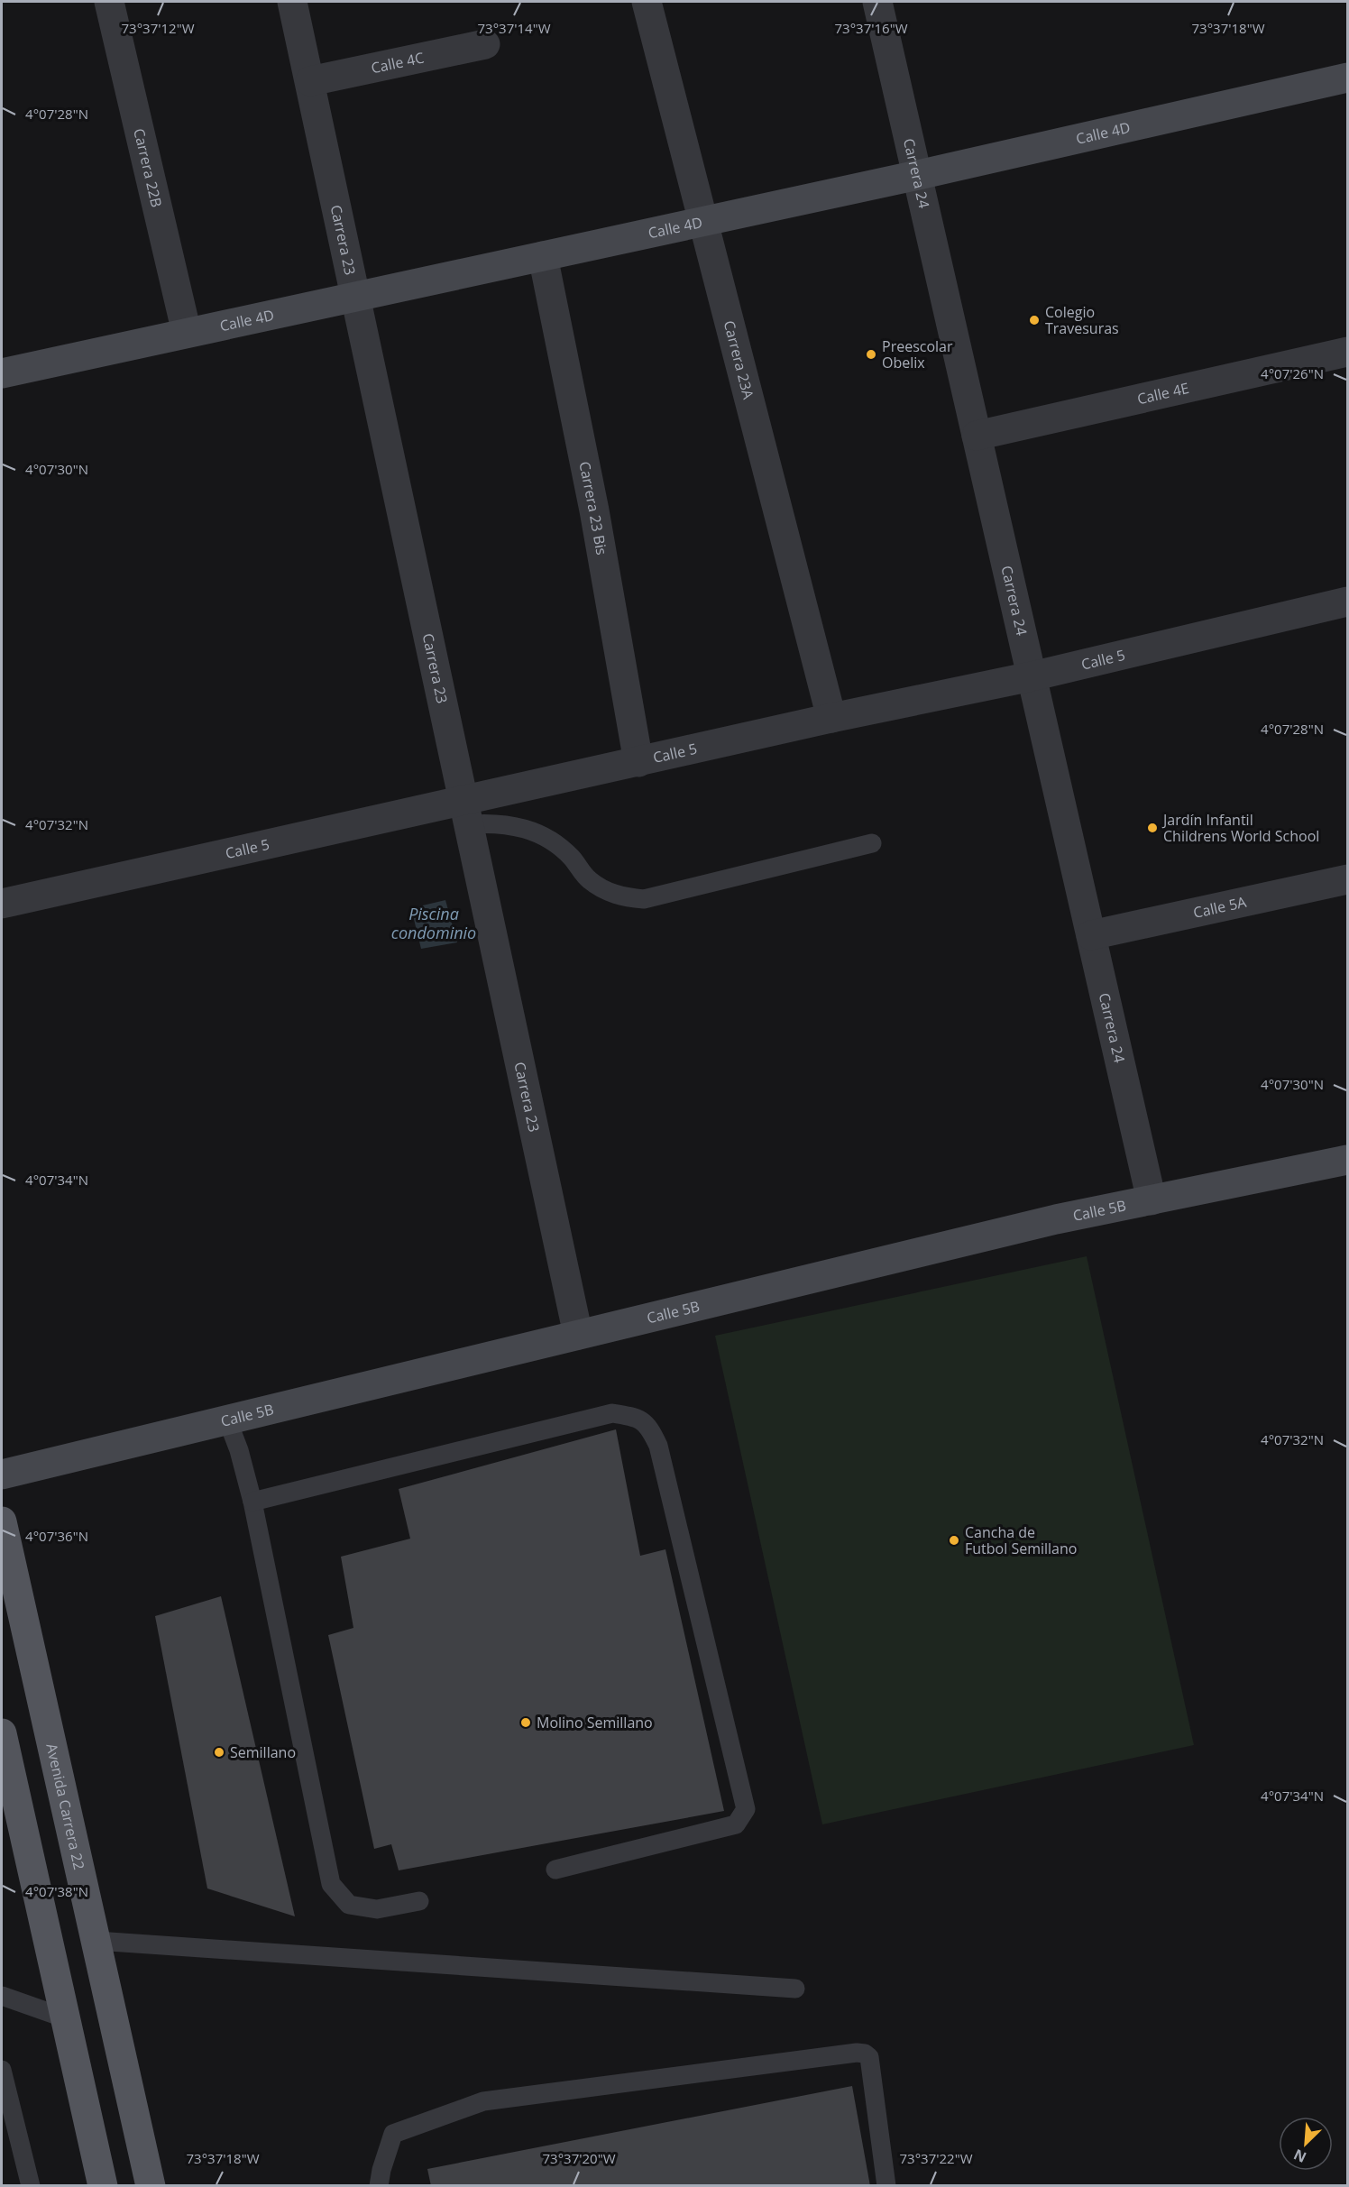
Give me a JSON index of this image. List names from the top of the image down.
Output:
{
  "streets": {
    "main road": ["Avenida Carrera 22"],
    "street": [
      "Calle 4C",
      "Calle 4D",
      "Carrera 22B",
      "Carrera 24",
      "Carrera 23",
      "Carrera 23A",
      "Calle 4E",
      "Carrera 23 Bis",
      "Calle 5",
      "Calle 5A",
      "Calle 5B"
    ]
  },
  "crossings": [
    ["Calle 4C", "Carrera 23"],
    ["Calle 4D", "Carrera 22B"],
    ["Calle 4D", "Carrera 24"],
    ["Calle 4D", "Carrera 23"],
    ["Calle 4D", "Carrera 23A"],
    ["Calle 4D", "Carrera 23 Bis"],
    ["Carrera 24", "Calle 4E"],
    ["Carrera 24", "Calle 5"],
    ["Carrera 24", "Calle 5A"],
    ["Carrera 24", "Calle 5B"],
    ["Carrera 23", "Calle 5"],
    ["Carrera 23", "Calle 5B"],
    ["Carrera 23A", "Calle 5"],
    ["Carrera 23 Bis", "Calle 5"]
  ],
  "water": ["Piscina condominio"],
  "places": [
    "Colegio Travesuras",
    "Preescolar Obelix",
    "Jardín Infantil Childrens World School",
    "Cancha de Futbol Semillano",
    "Molino Semillano",
    "Semillano"
  ],
  "north": "bottom left",
  "coordinates": [
    "73°37'12\"W",
    "73°37'14\"W",
    "73°37'16\"W",
    "73°37'18\"W",
    "4°07'28\"N",
    "4°07'26\"N",
    "4°07'30\"N",
    "4°07'32\"N",
    "4°07'34\"N",
    "4°07'36\"N",
    "4°07'38\"N",
    "73°37'20\"W",
    "73°37'22\"W"
  ]
}
